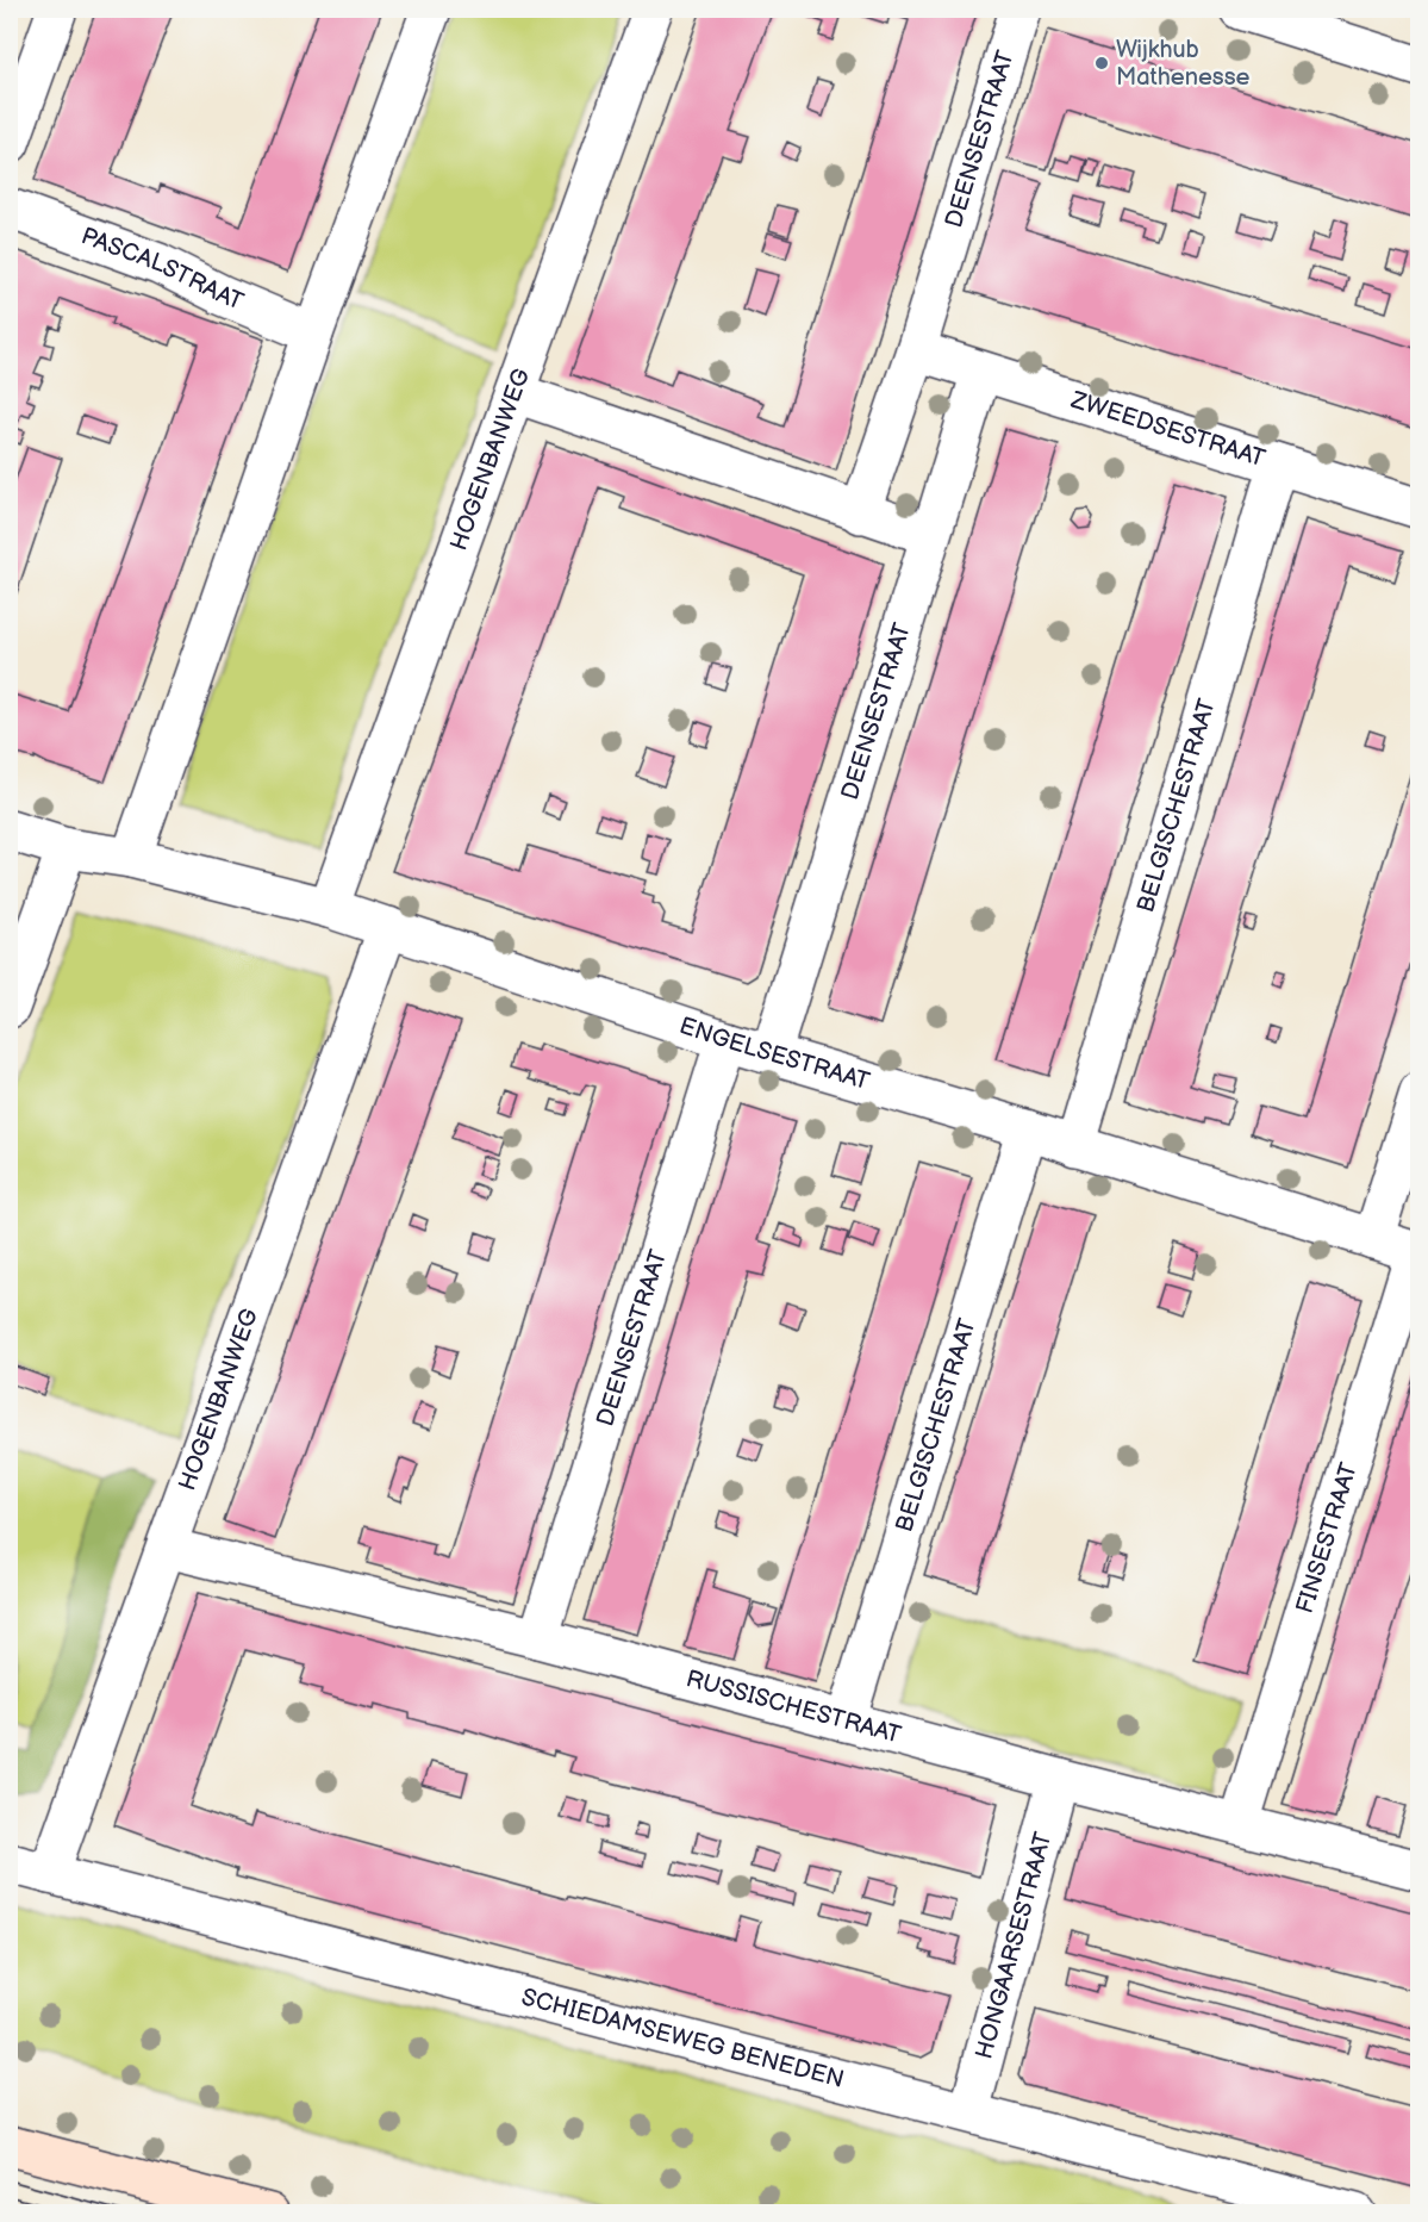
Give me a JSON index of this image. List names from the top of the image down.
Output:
{
  "streets": {
    "street": [
      "DEENSESTRAAT",
      "PASCALSTRAAT",
      "ZWEEDSESTRAAT",
      "HOGENBANWEG",
      "BELGISCHESTRAAT",
      "ENGELSESTRAAT",
      "FINSESTRAAT",
      "RUSSISCHESTRAAT",
      "HONGAARSESTRAAT",
      "SCHIEDAMSEWEG BENEDEN"
    ]
  },
  "crossings": [
    ["DEENSESTRAAT", "ZWEEDSESTRAAT"],
    ["DEENSESTRAAT", "ENGELSESTRAAT"],
    ["DEENSESTRAAT", "RUSSISCHESTRAAT"],
    ["ZWEEDSESTRAAT", "BELGISCHESTRAAT"],
    ["HOGENBANWEG", "ENGELSESTRAAT"],
    ["HOGENBANWEG", "RUSSISCHESTRAAT"],
    ["HOGENBANWEG", "SCHIEDAMSEWEG BENEDEN"],
    ["BELGISCHESTRAAT", "ENGELSESTRAAT"],
    ["BELGISCHESTRAAT", "RUSSISCHESTRAAT"],
    ["ENGELSESTRAAT", "FINSESTRAAT"],
    ["FINSESTRAAT", "RUSSISCHESTRAAT"],
    ["RUSSISCHESTRAAT", "HONGAARSESTRAAT"],
    ["HONGAARSESTRAAT", "SCHIEDAMSEWEG BENEDEN"]
  ],
  "places": ["Wijkhub Mathenesse"]
}
